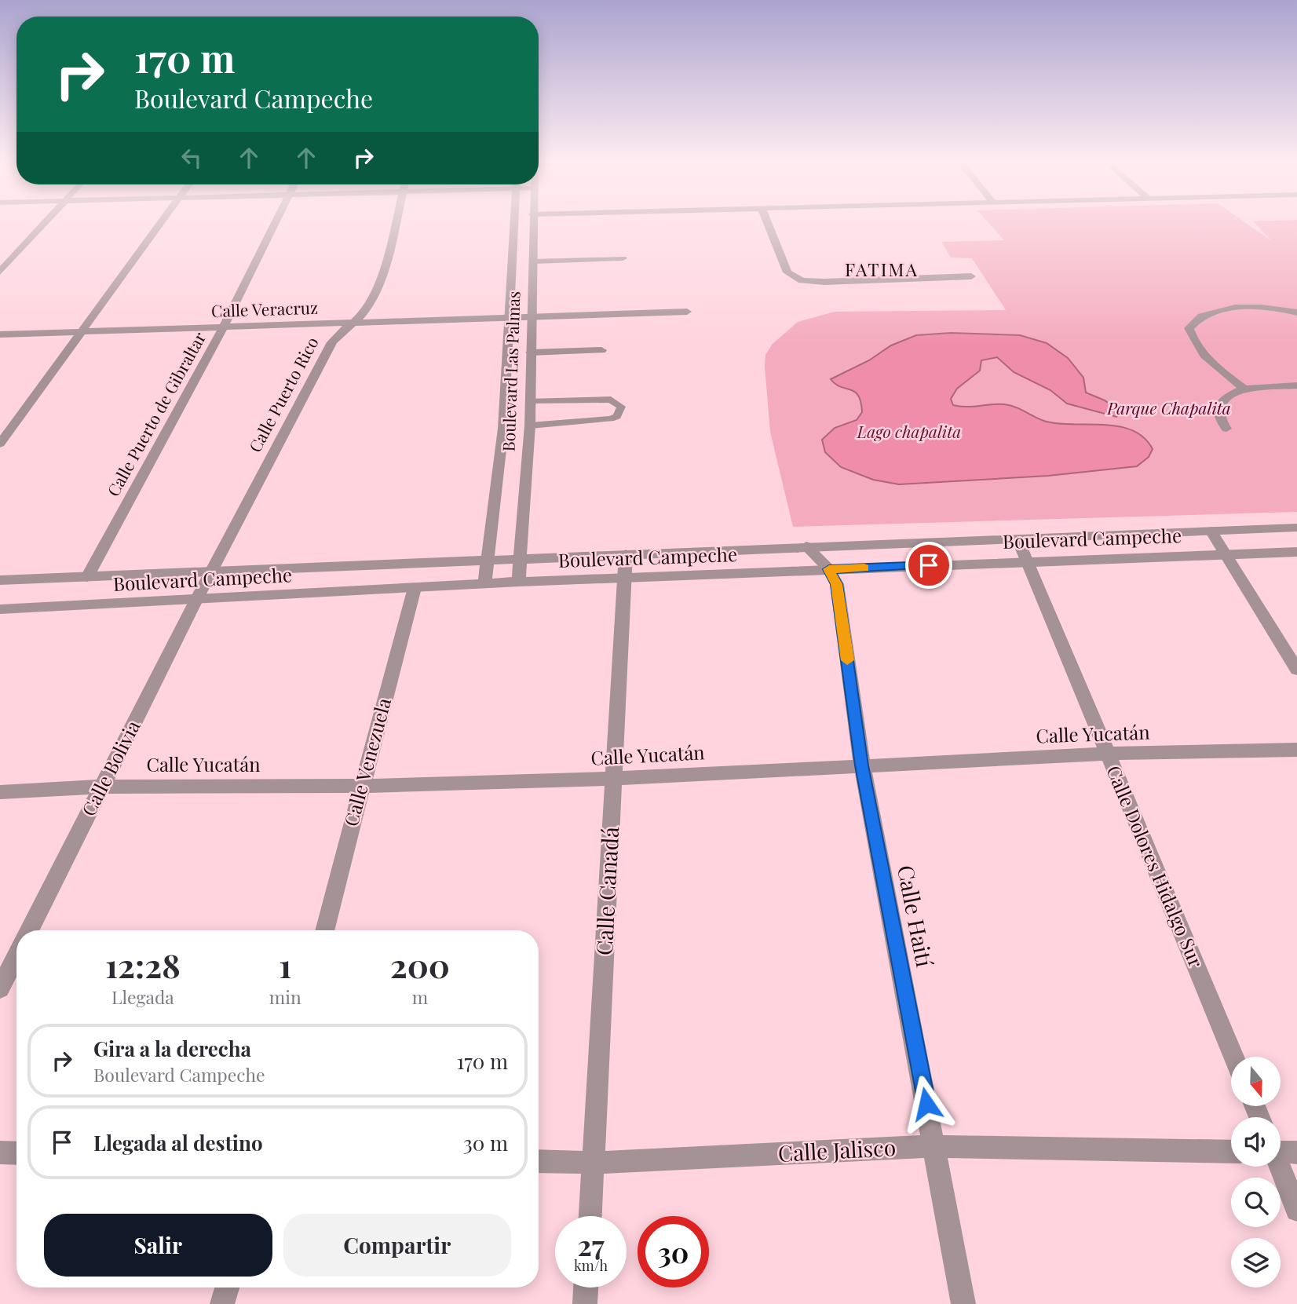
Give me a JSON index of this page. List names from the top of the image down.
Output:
{
  "streets": {
    "street": [
      "Calle Veracruz",
      "Boulevard Las Palmas",
      "Calle Puerto Rico",
      "Calle Puerto de Gibraltar",
      "Boulevard Campeche",
      "Calle Yucatán",
      "Calle Venezuela",
      "Calle Bolivia",
      "Calle Dolores Hidalgo Sur",
      "Calle Canadá",
      "Calle Haití",
      "Calle Jalisco"
    ]
  },
  "crossings": [
    ["Calle Veracruz", "Boulevard Las Palmas"],
    ["Calle Veracruz", "Calle Puerto Rico"],
    ["Calle Veracruz", "Calle Puerto de Gibraltar"],
    ["Boulevard Las Palmas", "Boulevard Campeche"],
    ["Calle Puerto Rico", "Boulevard Campeche"],
    ["Calle Puerto Rico", "Calle Bolivia"],
    ["Calle Puerto de Gibraltar", "Boulevard Campeche"],
    ["Boulevard Campeche", "Calle Venezuela"],
    ["Boulevard Campeche", "Calle Bolivia"],
    ["Boulevard Campeche", "Calle Dolores Hidalgo Sur"],
    ["Boulevard Campeche", "Calle Canadá"],
    ["Boulevard Campeche", "Calle Haití"],
    ["Calle Yucatán", "Calle Venezuela"],
    ["Calle Yucatán", "Calle Bolivia"],
    ["Calle Yucatán", "Calle Dolores Hidalgo Sur"],
    ["Calle Yucatán", "Calle Canadá"],
    ["Calle Yucatán", "Calle Haití"],
    ["Calle Canadá", "Calle Jalisco"],
    ["Calle Haití", "Calle Jalisco"]
  ],
  "districts": ["FATIMA"],
  "water": ["Lago chapalita"],
  "parks": ["Parque Chapalita"],
  "north": "bottom",
  "page": {
    "turn": ["170 m", "Boulevard Campeche"],
    "eta": [
      "12:28",
      "Llegada",
      "1",
      "min",
      "200",
      "m"
    ],
    "list": [
      {
        "name": "Gira a la derecha",
        "note": "Boulevard Campeche",
        "value": "170 m"
      },
      {
        "name": "Llegada al destino",
        "value": "30 m"
      }
    ],
    "buttons": ["Salir", "Compartir"],
    "speed": "27 km/h",
    "limit": "30"
  }
}
